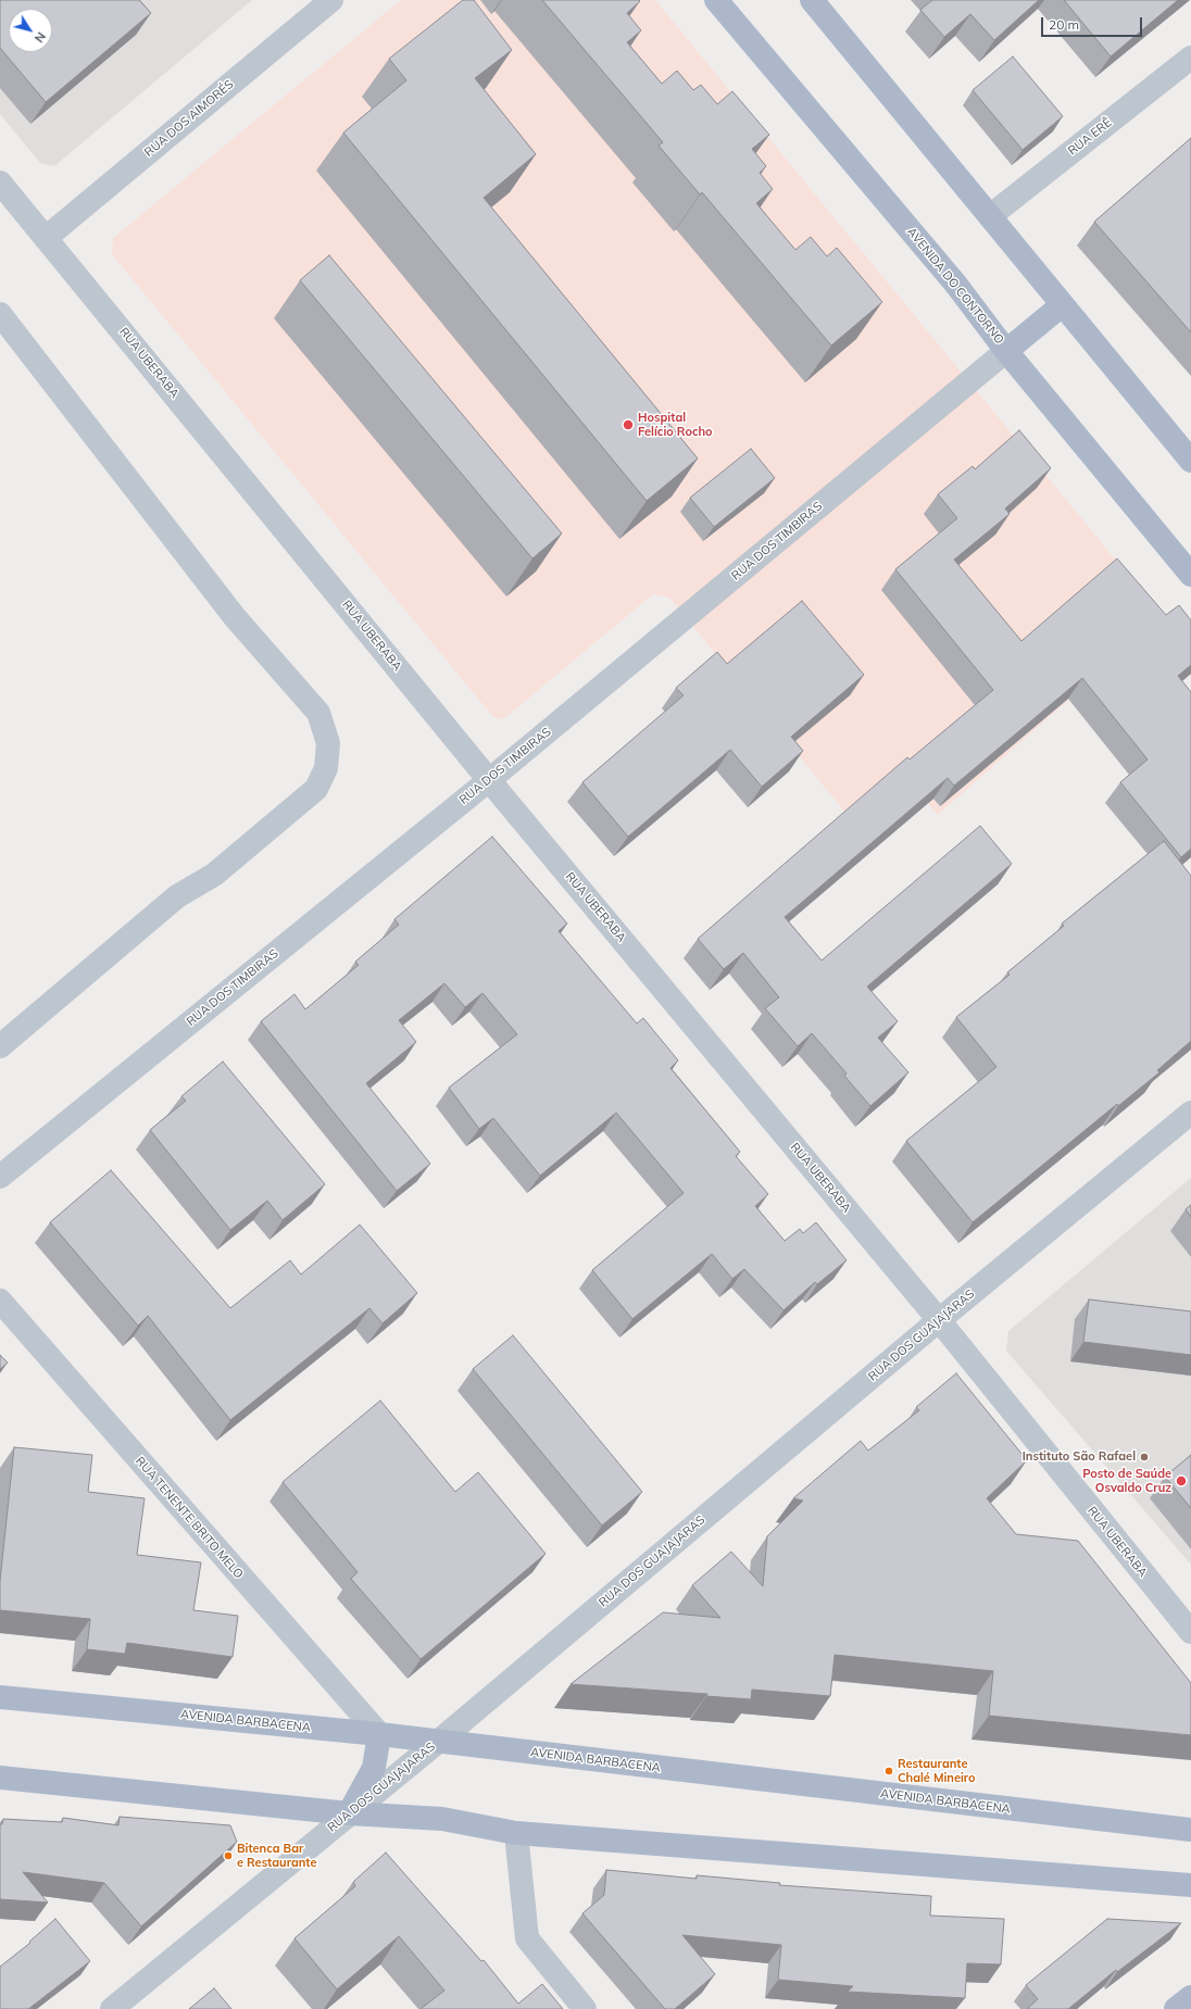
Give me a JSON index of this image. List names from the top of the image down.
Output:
{
  "streets": {
    "main road": ["AVENIDA DO CONTORNO", "AVENIDA BARBACENA"],
    "street": [
      "RUA DOS AIMORÉS",
      "RUA ERÊ",
      "RUA UBERABA",
      "RUA DOS TIMBIRAS",
      "RUA DOS GUAJAJARAS",
      "RUA TENENTE BRITO MELO"
    ]
  },
  "crossings": [
    ["RUA DOS AIMORÉS", "RUA UBERABA"],
    ["AVENIDA DO CONTORNO", "RUA DOS TIMBIRAS"],
    ["RUA UBERABA", "RUA DOS TIMBIRAS"],
    ["RUA UBERABA", "RUA DOS GUAJAJARAS"],
    ["RUA DOS GUAJAJARAS", "AVENIDA BARBACENA"],
    ["RUA TENENTE BRITO MELO", "AVENIDA BARBACENA"]
  ],
  "places": [
    "Hospital Felício Rocho",
    "Instituto São Rafael",
    "Posto de Saúde Osvaldo Cruz",
    "Restaurante Chalé Mineiro",
    "Bitenca Bar e Restaurante"
  ],
  "scale_bar": "20 m",
  "north": "bottom right"
}
